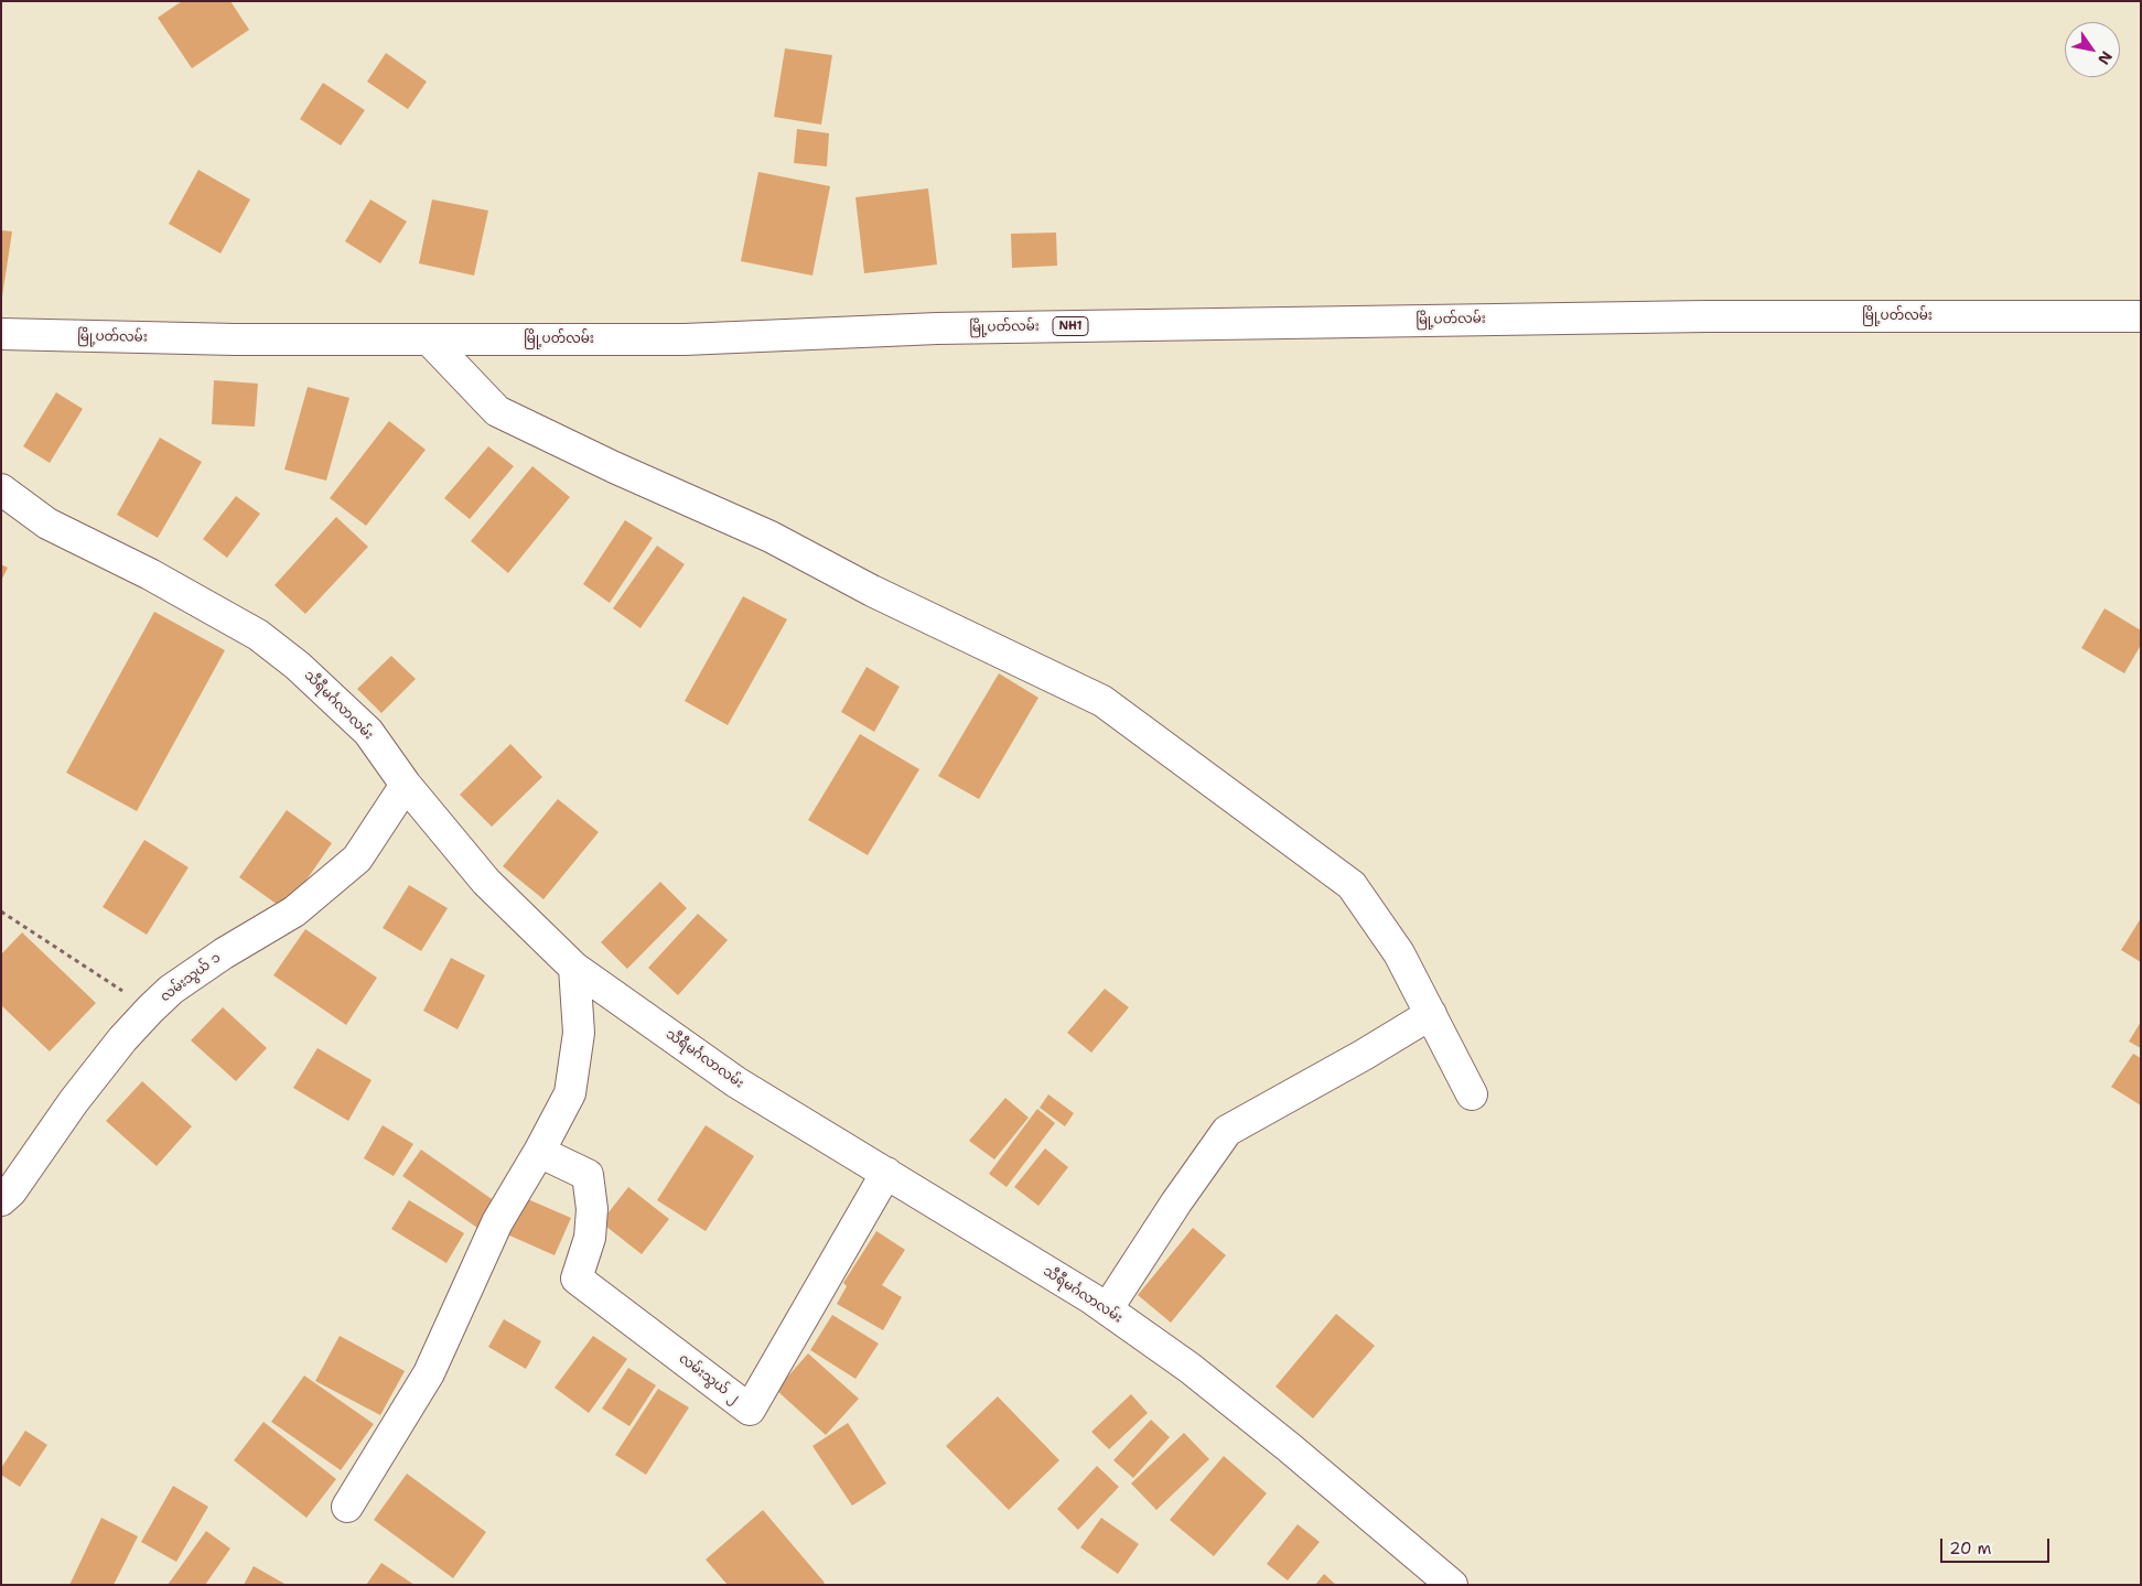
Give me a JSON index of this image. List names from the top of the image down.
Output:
{
  "streets": {
    "main road": [
      "မြို့ပတ်လမ်း",
      "NH1",
      "သီရီမင်္ဂလာလမ်း",
      "လမ်းသွယ် ၁",
      "လမ်းသွယ် ၂"
    ]
  },
  "crossings": [
    ["သီရီမင်္ဂလာလမ်း", "လမ်းသွယ် ၁"],
    ["သီရီမင်္ဂလာလမ်း", "လမ်းသွယ် ၂"]
  ],
  "scale_bar": "20 m",
  "north": "bottom right"
}
